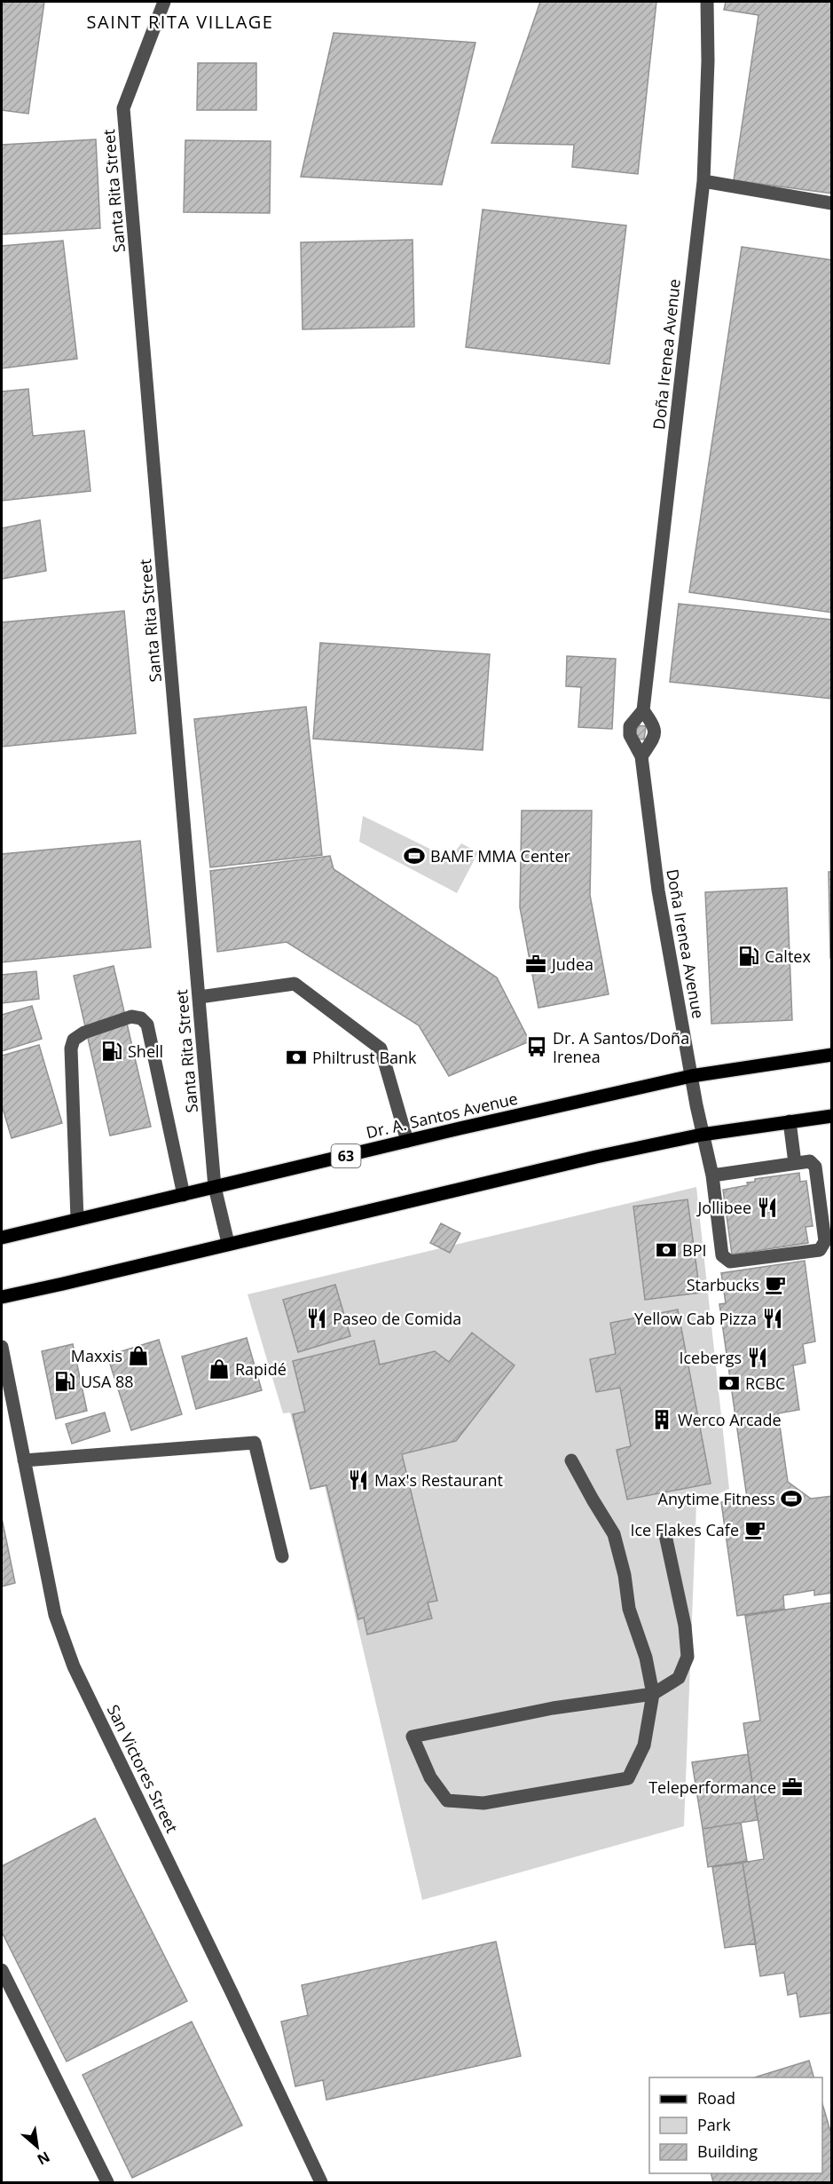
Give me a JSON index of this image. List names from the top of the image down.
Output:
{
  "streets": {
    "main road": ["Dr. A. Santos Avenue", "63"],
    "street": ["Santa Rita Street", "Doña Irenea Avenue", "San Victores Street"]
  },
  "crossings": [
    ["Santa Rita Street", "Dr. A. Santos Avenue"],
    ["Doña Irenea Avenue", "Dr. A. Santos Avenue"]
  ],
  "districts": ["SAINT RITA VILLAGE"],
  "places": {
    "sports": ["BAMF MMA Center", "Anytime Fitness"],
    "fuel station": ["Caltex", "Shell", "USA 88"],
    "office": ["Judea", "Teleperformance"],
    "bus stop": ["Dr. A Santos/Doña Irenea"],
    "bank": ["Philtrust Bank", "BPI", "RCBC"],
    "restaurant": [
      "Jollibee",
      "Paseo de Comida",
      "Yellow Cab Pizza",
      "Icebergs",
      "Max's Restaurant"
    ],
    "cafe": ["Starbucks", "Ice Flakes Cafe"],
    "shop": ["Maxxis", "Rapidé"],
    "building": ["Werco Arcade"]
  },
  "legend": ["Road", "Park", "Building"],
  "north": "bottom right"
}
